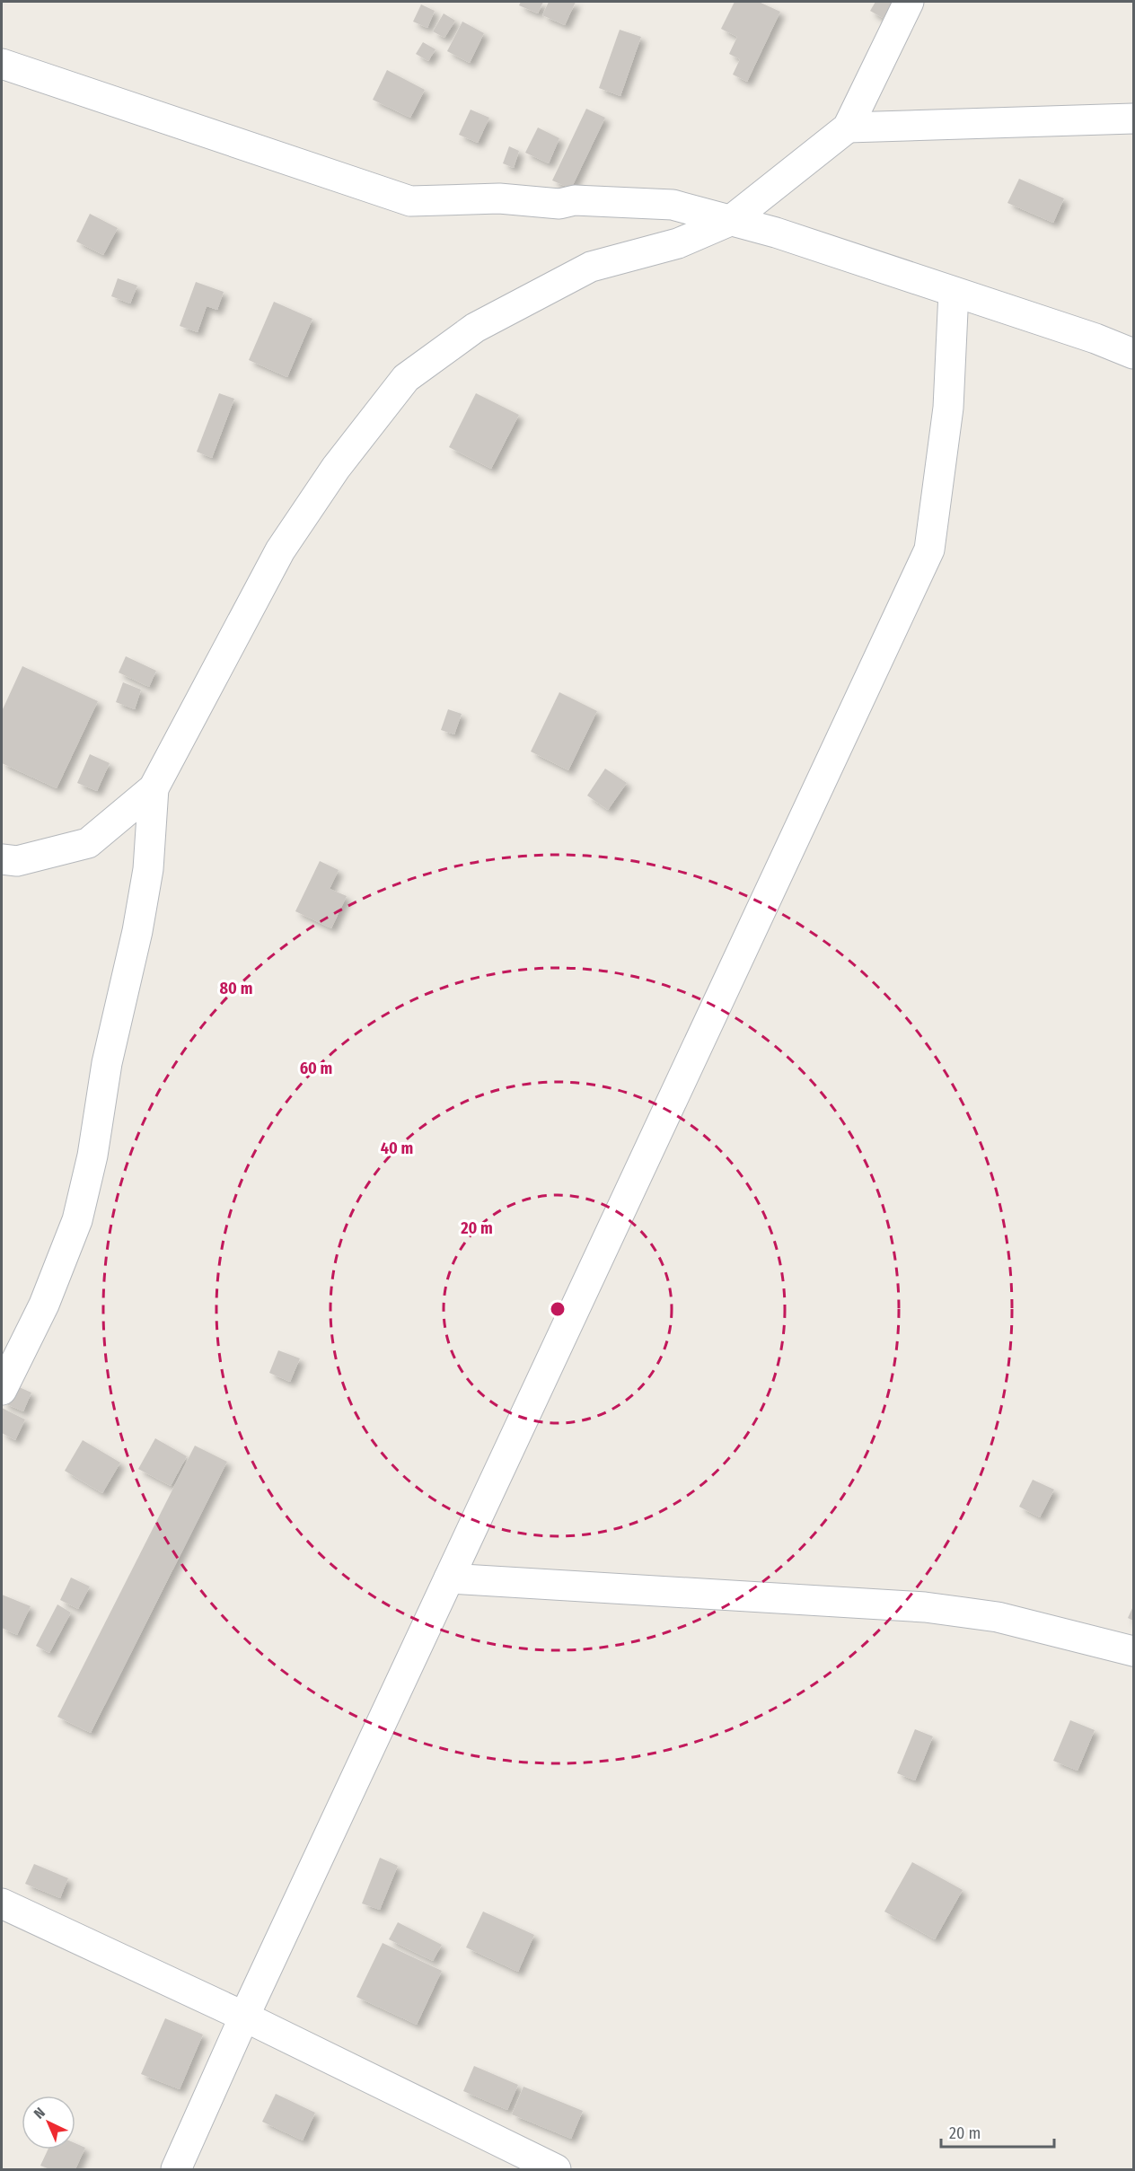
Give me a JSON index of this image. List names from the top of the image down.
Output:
{
  "scale_bar": "20 m",
  "north": "top left",
  "rings": [
    "80 m",
    "60 m",
    "40 m",
    "20 m"
  ]
}
